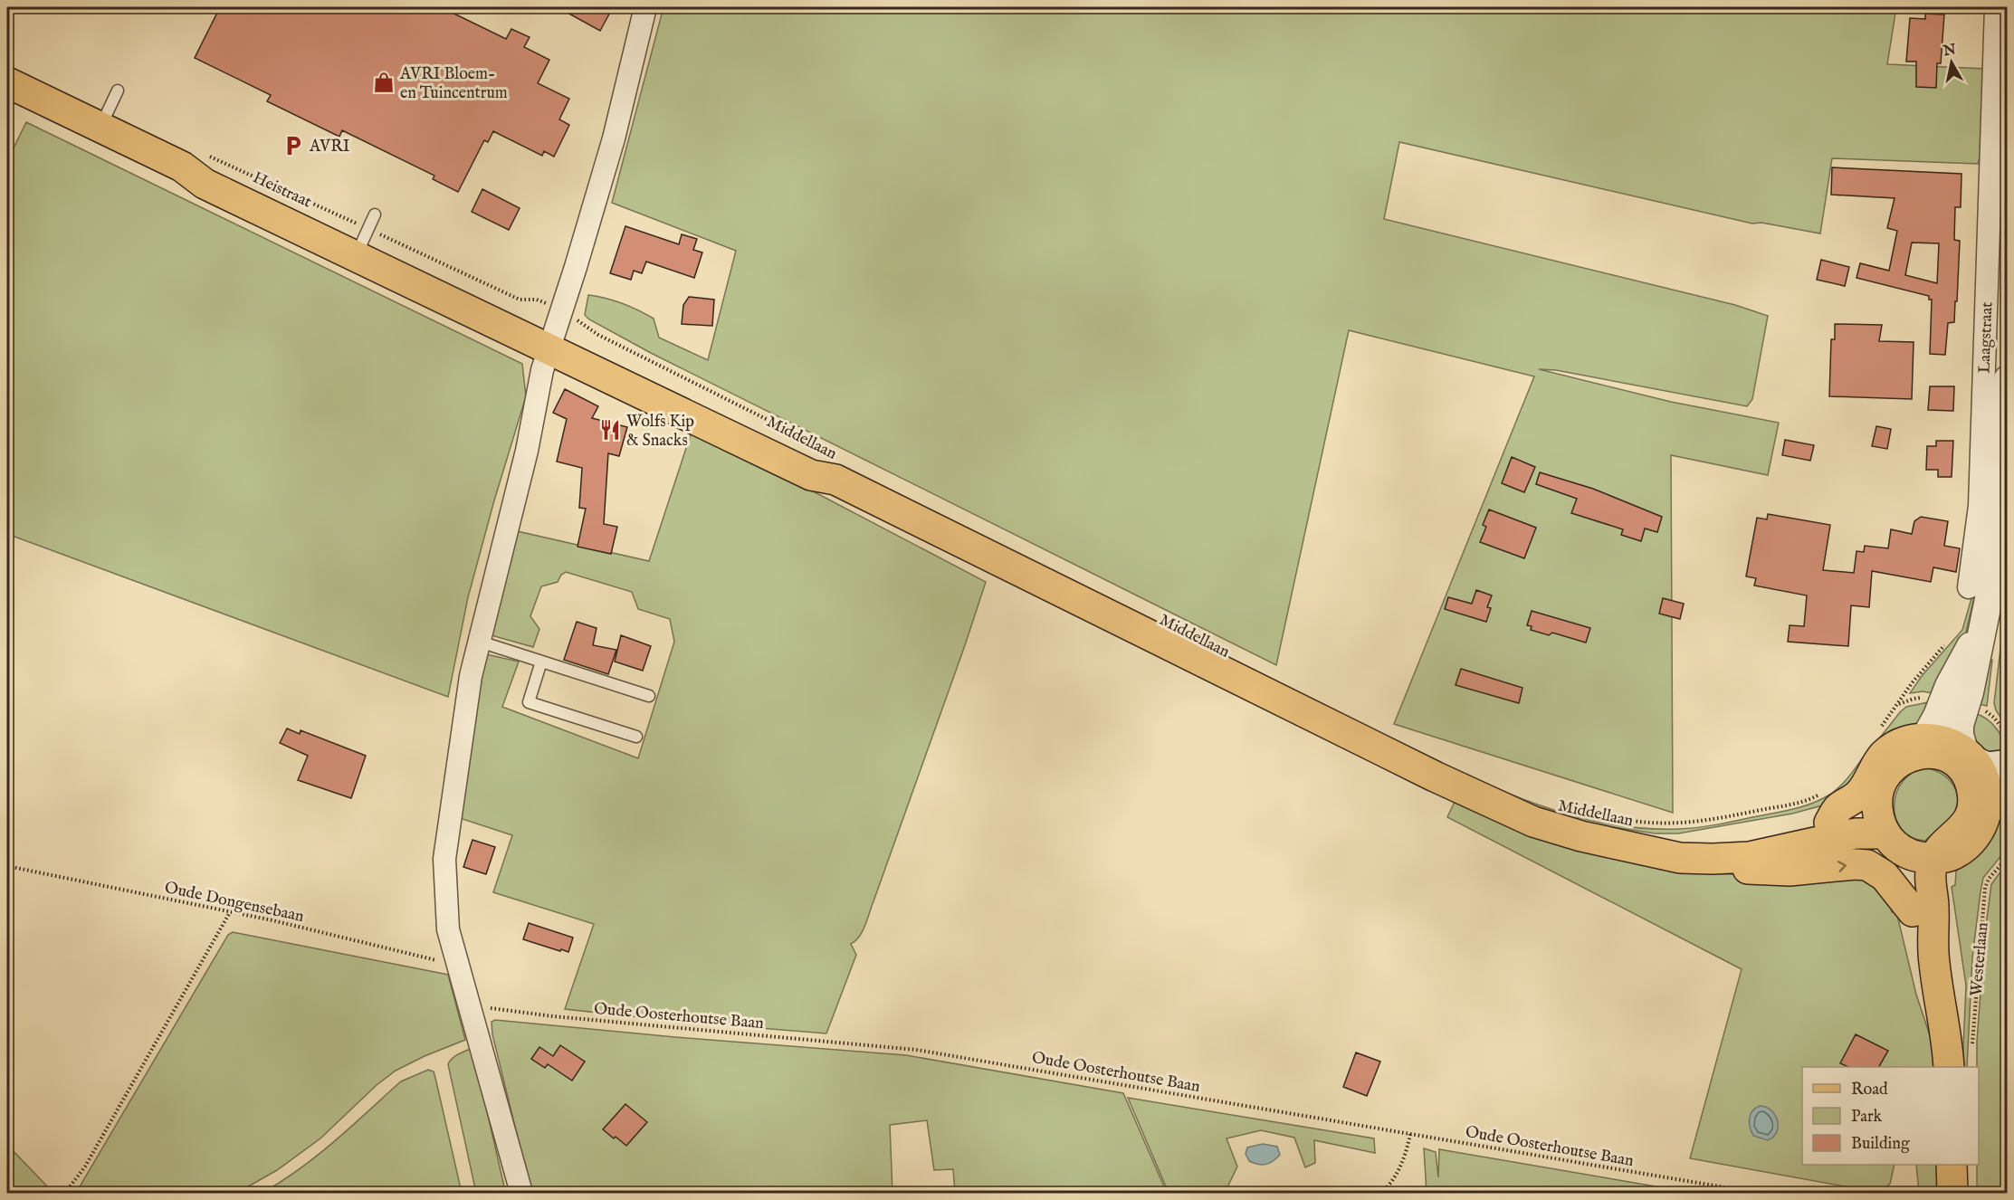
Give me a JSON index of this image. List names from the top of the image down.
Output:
{
  "streets": {
    "main road": ["Heistraat", "Middellaan"],
    "street": ["Laagstraat"],
    "path": ["Oude Dongensebaan", "Westerlaan", "Oude Oosterhoutse Baan"]
  },
  "crossings": [
    ["Heistraat", "Middellaan"]
  ],
  "places": {
    "shop": ["AVRI Bloem- en Tuincentrum"],
    "parking": ["AVRI"],
    "restaurant": ["Wolfs Kip & Snacks"]
  },
  "legend": ["Road", "Park", "Building"],
  "north": "top"
}
